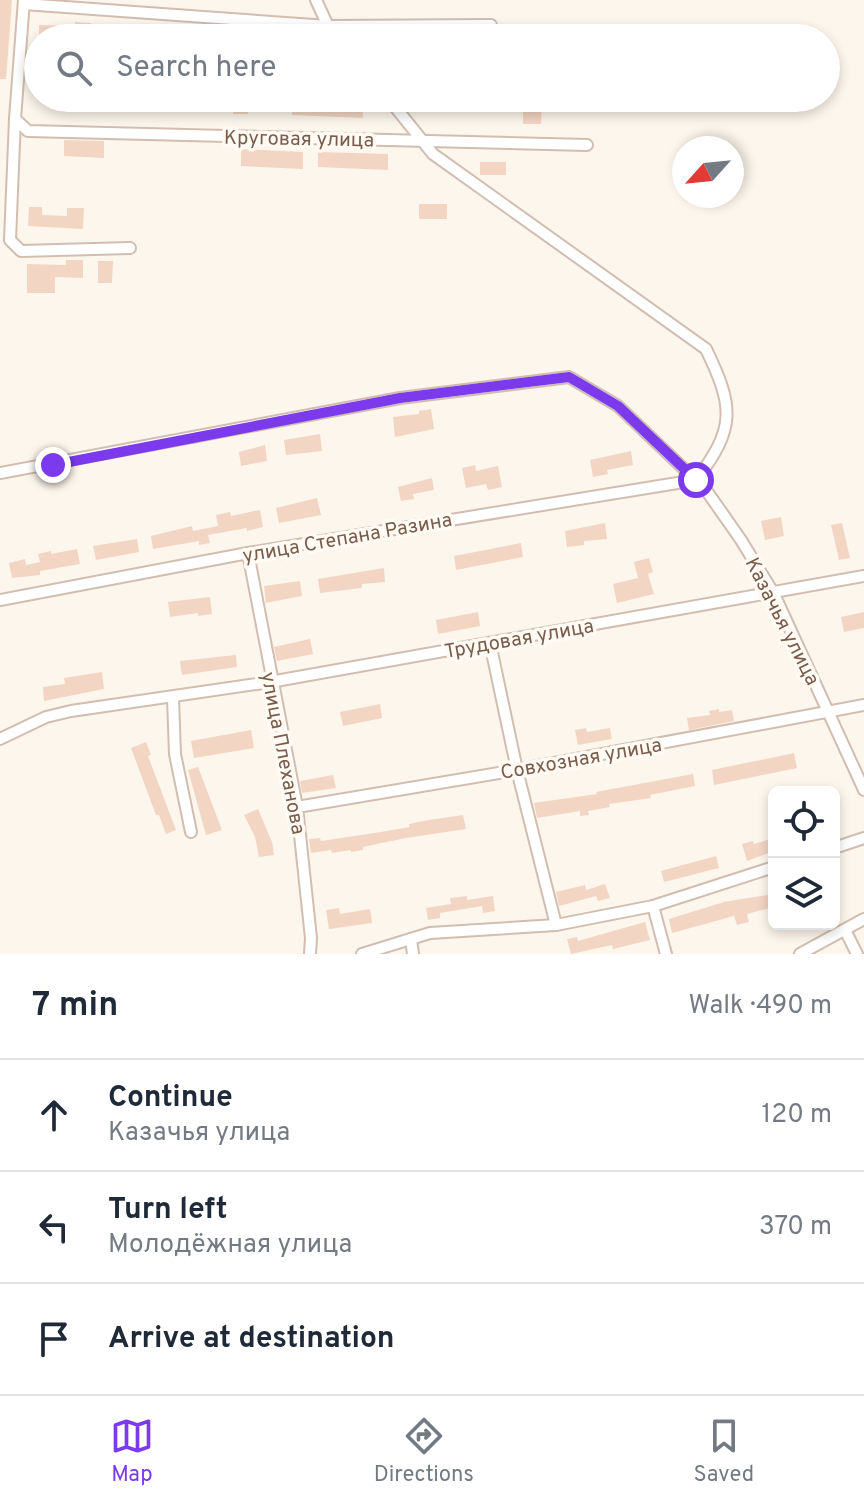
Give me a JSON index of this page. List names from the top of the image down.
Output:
{
  "streets": {
    "street": [
      "Круговая улица",
      "улица Степана Разина",
      "Казачья улица",
      "Трудовая улица",
      "улица Плеханова",
      "Совхозная улица"
    ]
  },
  "crossings": [
    ["улица Степана Разина", "Казачья улица"],
    ["улица Степана Разина", "улица Плеханова"],
    ["Казачья улица", "Трудовая улица"],
    ["Казачья улица", "Совхозная улица"],
    ["Трудовая улица", "улица Плеханова"],
    ["улица Плеханова", "Совхозная улица"]
  ],
  "north": "bottom left",
  "page": {
    "search": "Search here",
    "heading": ["7 min", "Walk · 490 m"],
    "list": [
      ["Continue", "Казачья улица", "120 m"],
      ["Turn left", "Молодёжная улица", "370 m"],
      "Arrive at destination"
    ],
    "nav": ["Map", "Directions", "Saved"]
  }
}
